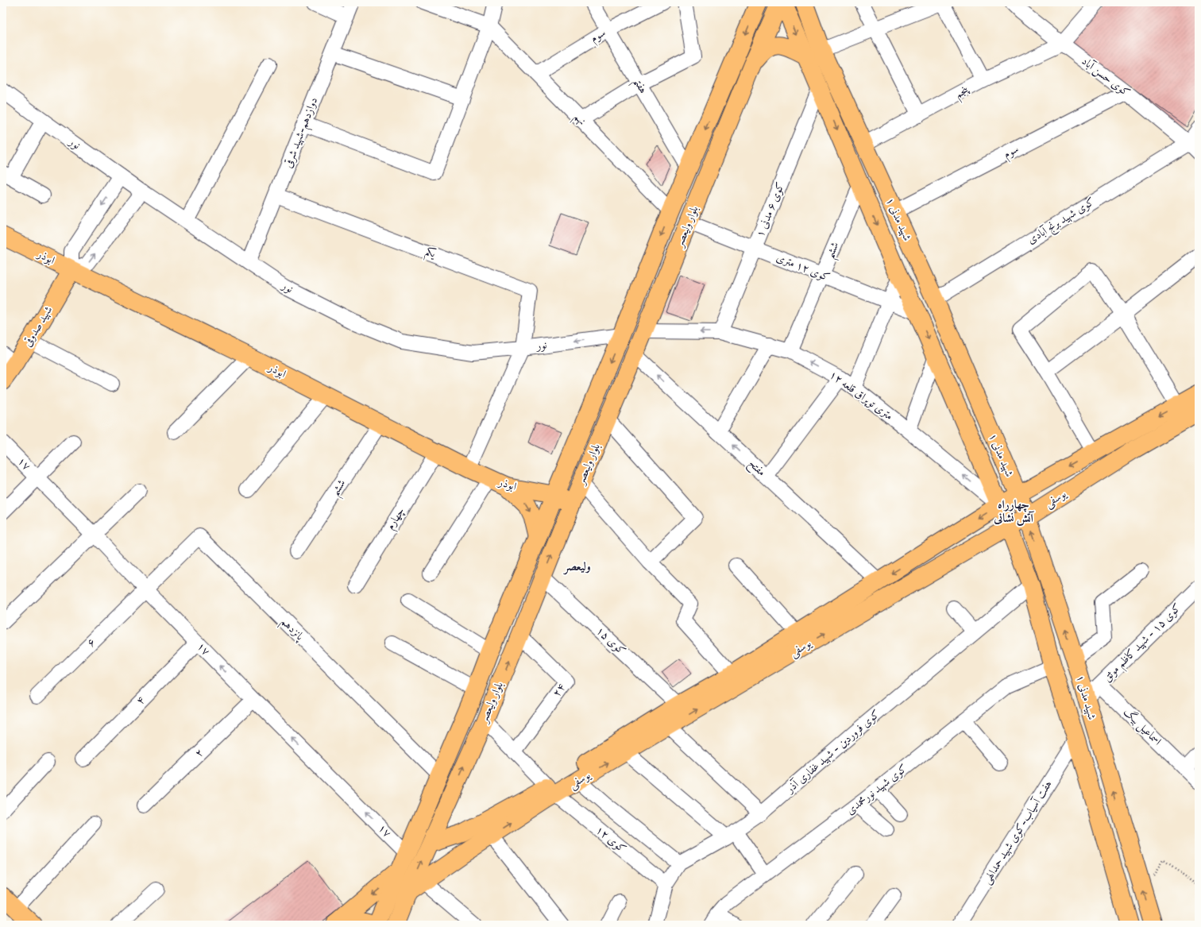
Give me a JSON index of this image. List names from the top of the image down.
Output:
{
  "streets": {
    "main road": [
      "شهید مدنی ۱",
      "بلوار ولیعصر",
      "ابوذر",
      "شهید صدوقی",
      "یوسفی"
    ],
    "street": [
      "سوم",
      "کوی حسن آباد",
      "هفتم",
      "پنجم",
      "نهم",
      "دوازدهم-شهید شرقی",
      "نور",
      "کوی ۶ مدنی ۱",
      "کوی شهید برنج آبادی",
      "ششم",
      "یکم",
      "کوی ۱۲ متری",
      "۱۲ متری توپراق قلعه",
      "۱۷",
      "مفتح",
      "چهارم",
      "پانزدهم",
      "کوی ۱۵",
      "۶",
      "کوی ۱۵ - شهید کاظم موثق",
      "۲۴",
      "۴",
      "اسماعیل بیگ",
      "کوی فروردین - شهید غفاری آذر",
      "۲",
      "کوی شهید نورمحمدی",
      "هفت آسیاب-کوی شهید حمدالهی",
      "کوی ۱۲"
    ]
  },
  "crossings": [
    ["سوم", "کوی حسن آباد"],
    ["سوم", "هفتم"],
    ["سوم", "نهم"],
    ["سوم", "شهید مدنی ۱"],
    ["کوی حسن آباد", "پنجم"],
    ["کوی حسن آباد", "کوی شهید برنج آبادی"],
    ["هفتم", "بلوار ولیعصر"],
    ["پنجم", "شهید مدنی ۱"],
    ["نهم", "بلوار ولیعصر"],
    ["دوازدهم-شهید شرقی", "نور"],
    ["دوازدهم-شهید شرقی", "یکم"],
    ["نور", "بلوار ولیعصر"],
    ["نور", "یکم"],
    ["کوی ۶ مدنی ۱", "شهید مدنی ۱"],
    ["کوی ۶ مدنی ۱", "کوی ۱۲ متری"],
    ["کوی ۶ مدنی ۱", "۱۲ متری توپراق قلعه"],
    ["شهید مدنی ۱", "کوی شهید برنج آبادی"],
    ["شهید مدنی ۱", "ششم"],
    ["شهید مدنی ۱", "کوی ۱۲ متری"],
    ["شهید مدنی ۱", "۱۲ متری توپراق قلعه"],
    ["شهید مدنی ۱", "یوسفی"],
    ["شهید مدنی ۱", "کوی فروردین - شهید غفاری آذر"],
    ["شهید مدنی ۱", "کوی شهید نورمحمدی"],
    ["شهید مدنی ۱", "هفت آسیاب-کوی شهید حمدالهی"],
    ["بلوار ولیعصر", "ابوذر"],
    ["بلوار ولیعصر", "کوی ۱۲ متری"],
    ["بلوار ولیعصر", "۱۲ متری توپراق قلعه"],
    ["بلوار ولیعصر", "۱۷"],
    ["بلوار ولیعصر", "مفتح"],
    ["بلوار ولیعصر", "یوسفی"],
    ["بلوار ولیعصر", "پانزدهم"],
    ["بلوار ولیعصر", "کوی ۱۵"],
    ["بلوار ولیعصر", "۲۴"],
    ["بلوار ولیعصر", "کوی ۱۲"],
    ["ششم", "ابوذر"],
    ["ششم", "کوی ۱۲ متری"],
    ["ششم", "۱۲ متری توپراق قلعه"],
    ["ابوذر", "شهید صدوقی"],
    ["ابوذر", "چهارم"],
    ["۱۲ متری توپراق قلعه", "یوسفی"],
    ["۱۷", "پانزدهم"],
    ["۱۷", "۶"],
    ["۱۷", "۴"],
    ["۱۷", "۲"],
    ["مفتح", "یوسفی"],
    ["یوسفی", "کوی ۱۵"],
    ["یوسفی", "کوی ۱۲"],
    ["پانزدهم", "۶"],
    ["کوی ۱۵ - شهید کاظم موثق", "اسماعیل بیگ"],
    ["۲۴", "کوی ۱۲"],
    ["کوی فروردین - شهید غفاری آذر", "کوی ۱۲"]
  ],
  "one_way": ["۱۲ متری توپراق قلعه", "۱۷", "مفتح"],
  "districts": ["چهارراه آتش نشانی", "ولیعصر"]
}
